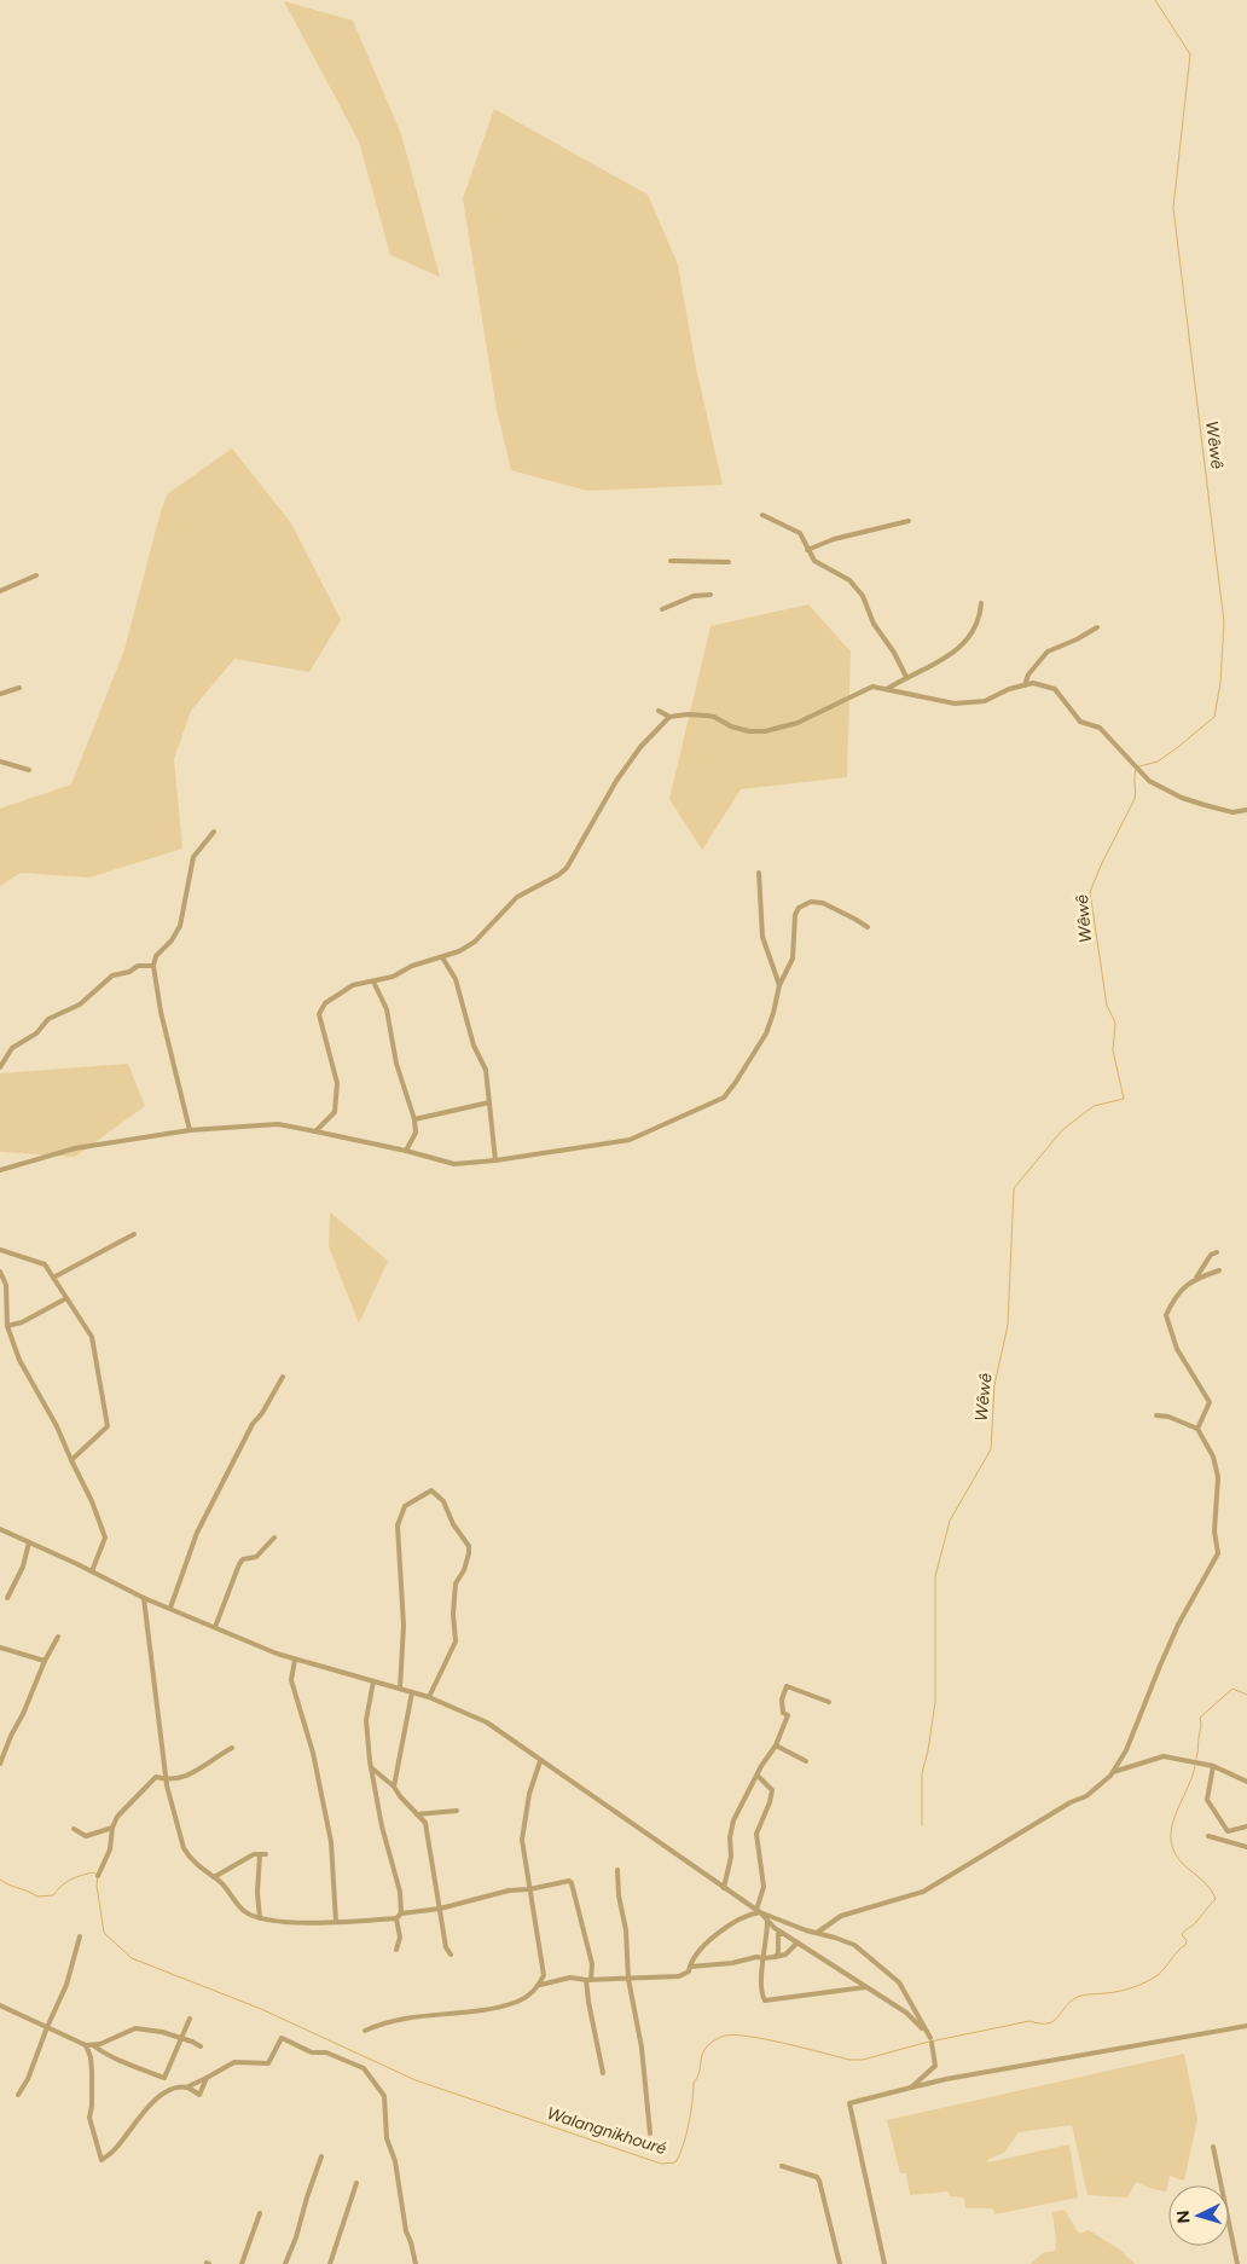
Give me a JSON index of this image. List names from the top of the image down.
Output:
{
  "water": ["Wêwê", "Walangnikhouré"],
  "north": "left"
}
